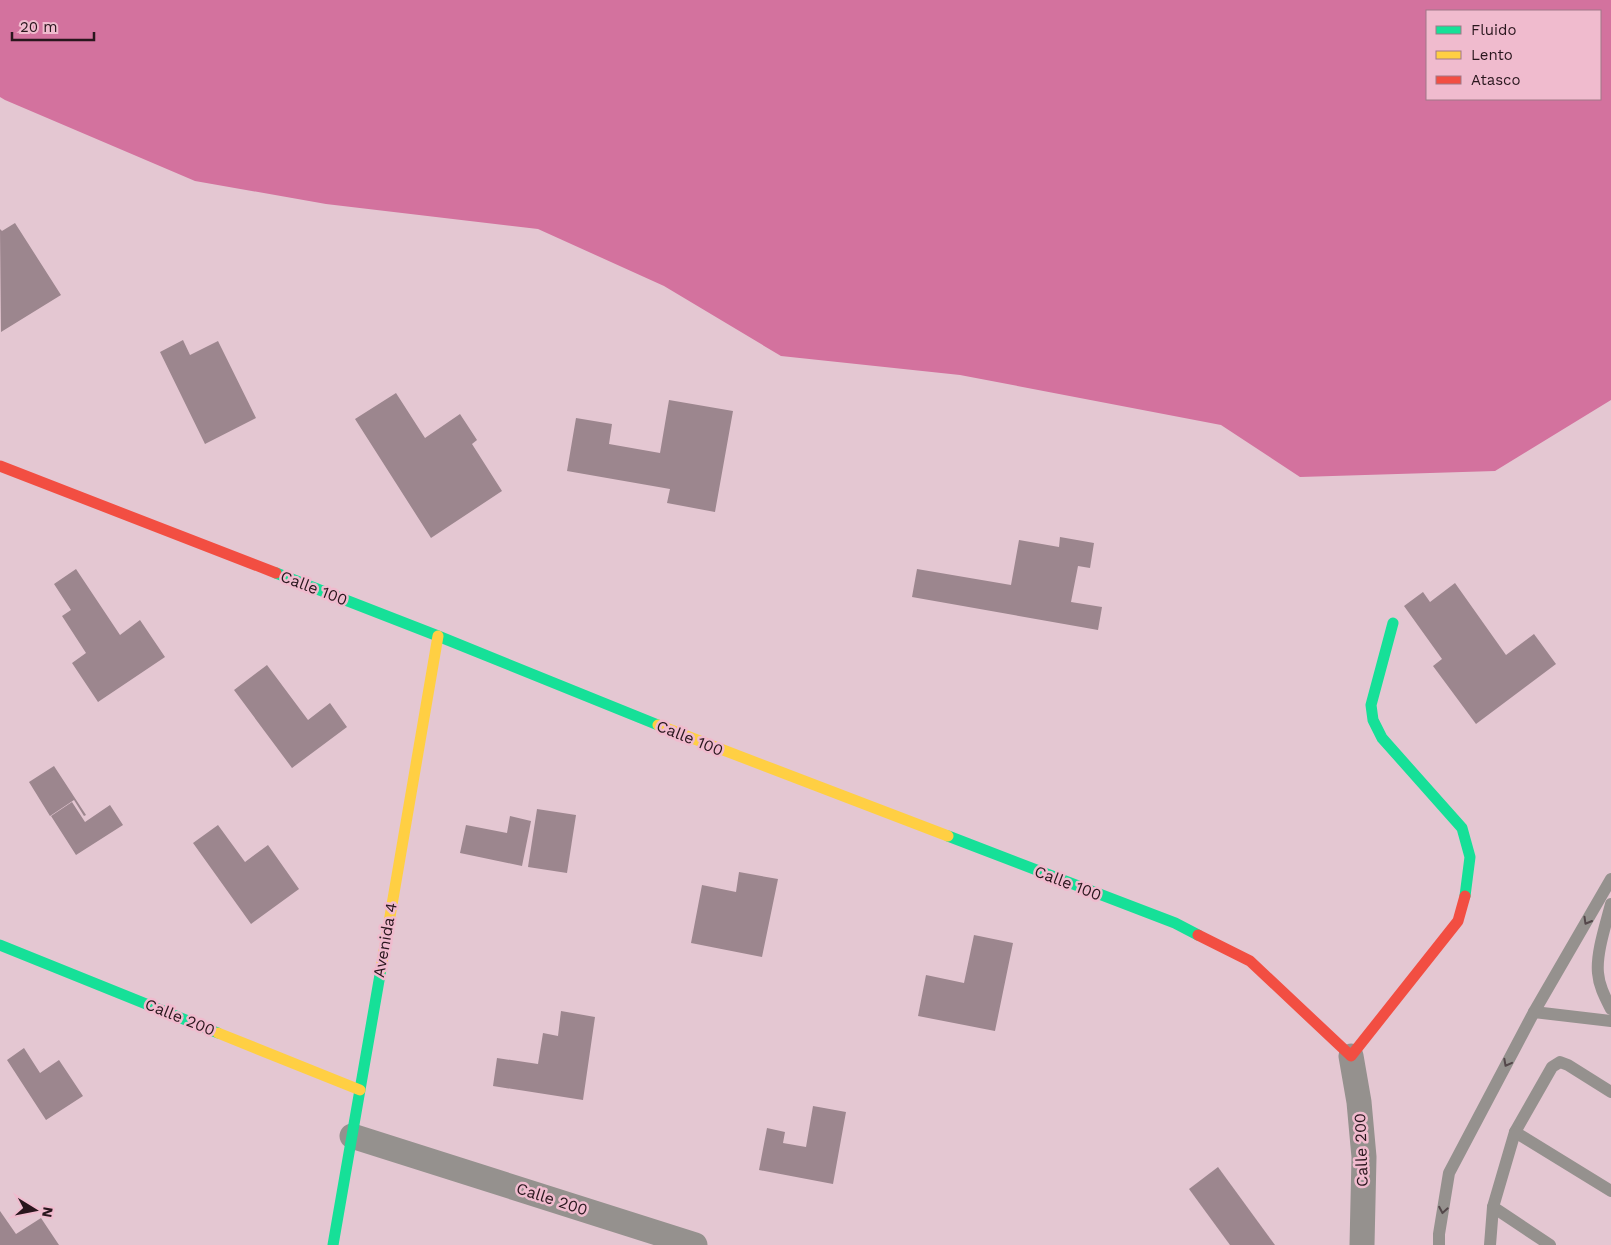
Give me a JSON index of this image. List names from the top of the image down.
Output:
{
  "streets": {
    "street": ["Calle 100", "Avenida 4", "Calle 200"]
  },
  "crossings": [
    ["Calle 100", "Avenida 4"],
    ["Calle 100", "Calle 200"],
    ["Avenida 4", "Calle 200"]
  ],
  "legend": ["Fluido", "Lento", "Atasco"],
  "scale_bar": "20 m",
  "north": "right"
}
